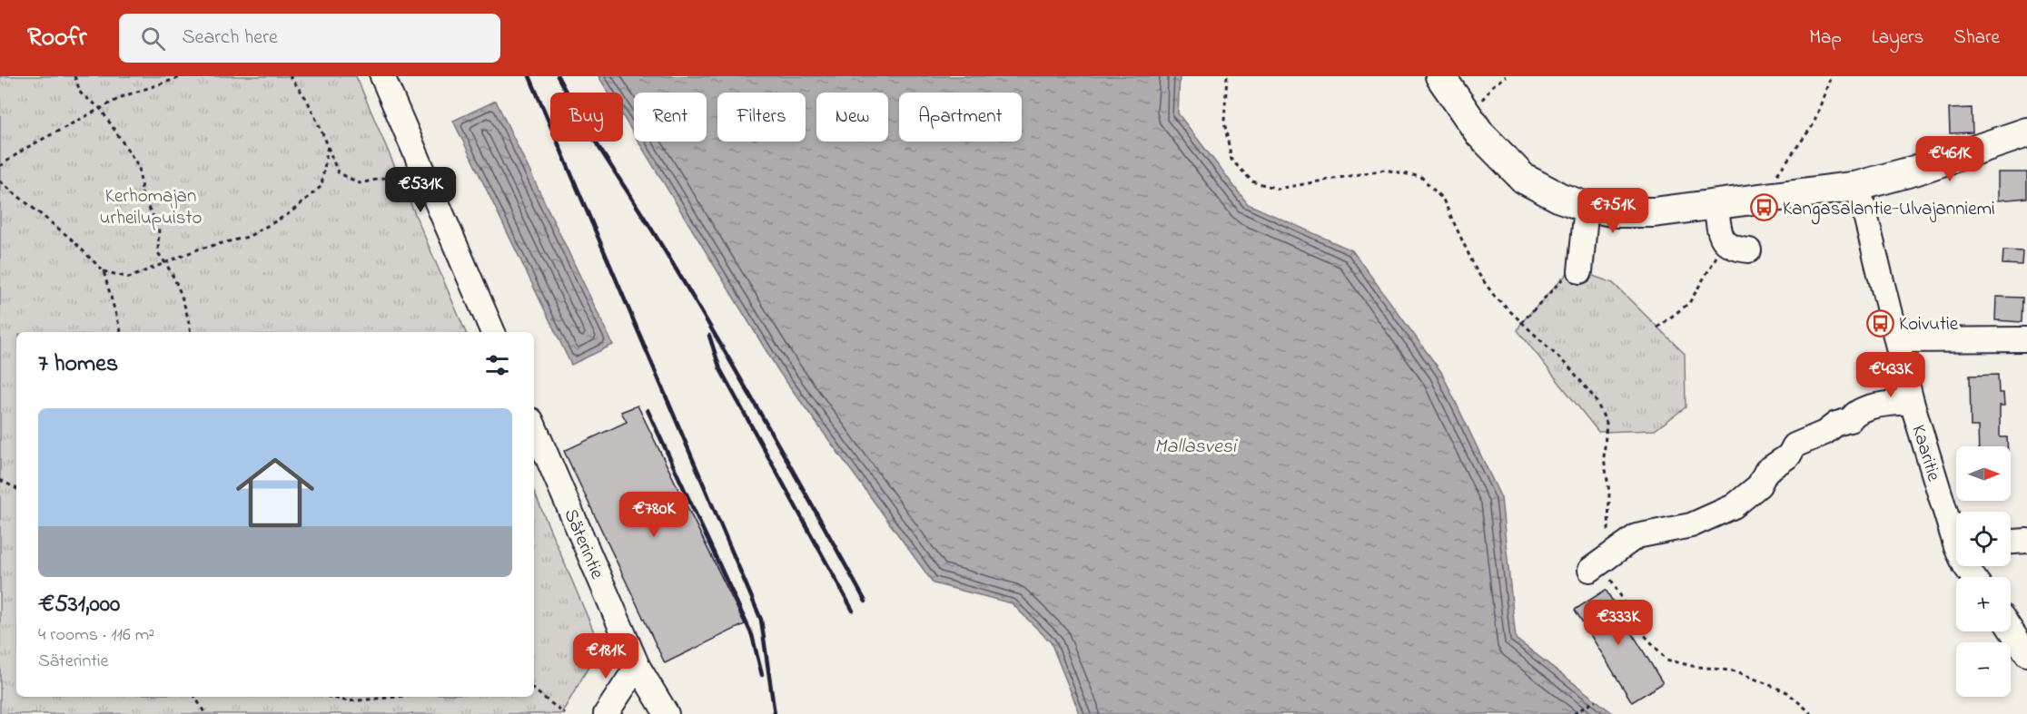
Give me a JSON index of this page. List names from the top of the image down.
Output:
{
  "streets": {
    "street": ["Kaaritie", "Säterintie"]
  },
  "water": ["Mallasvesi"],
  "parks": ["Kerhomajan urheilupuisto"],
  "places": {
    "bus stop": ["Kangasalantie-Ulvajanniemi", "Koivutie"]
  },
  "north": "right",
  "page": {
    "header": "Roofr",
    "search": "Search here",
    "nav": ["Map", "Layers", "Share"],
    "chip": [
      "Buy",
      "Rent",
      "Filters",
      "New",
      "Apartment"
    ],
    "price": [
      "€461K",
      "€531K",
      "€751K",
      "€433K",
      "€780K",
      "€333K",
      "€181K"
    ],
    "heading": "7 homes",
    "list": [
      {
        "name": "€531,000",
        "note": "4 rooms · 116 m² · Säterintie"
      }
    ],
    "map_buttons": ["+", "−"]
  }
}
